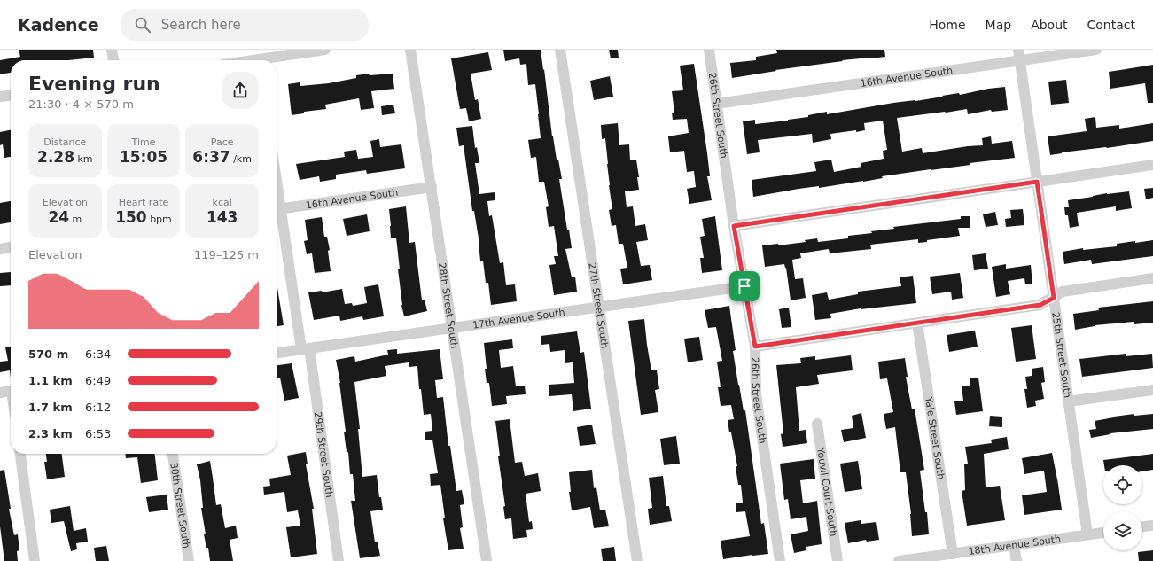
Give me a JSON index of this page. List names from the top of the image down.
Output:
{
  "streets": {
    "street": [
      "16th Avenue South",
      "26th Street South",
      "28th Street South",
      "27th Street South",
      "17th Avenue South",
      "25th Street South",
      "Yale Street South",
      "29th Street South",
      "Youvil Court South",
      "30th Street South",
      "18th Avenue South"
    ]
  },
  "crossings": [
    ["16th Avenue South", "26th Street South"],
    ["16th Avenue South", "28th Street South"],
    ["16th Avenue South", "25th Street South"],
    ["16th Avenue South", "29th Street South"],
    ["26th Street South", "17th Avenue South"],
    ["28th Street South", "17th Avenue South"],
    ["27th Street South", "17th Avenue South"],
    ["17th Avenue South", "29th Street South"],
    ["25th Street South", "18th Avenue South"],
    ["Yale Street South", "18th Avenue South"]
  ],
  "page": {
    "header": "Kadence",
    "search": "Search here",
    "nav": [
      "Home",
      "Map",
      "About",
      "Contact"
    ],
    "heading": ["Evening run", "21:30 · 4 × 570 m"],
    "stats": [
      ["Distance", "2.28 km"],
      ["Time", "15:05"],
      ["Pace", "6:37 /km"],
      ["Elevation", "24 m"],
      ["Heart rate", "150 bpm"],
      ["kcal", "143"]
    ],
    "chart": ["Elevation", "119–125 m"],
    "list": [
      {
        "name": "570 m",
        "note": "6:34"
      },
      {
        "name": "1.1 km",
        "note": "6:49"
      },
      {
        "name": "1.7 km",
        "note": "6:12"
      },
      {
        "name": "2.3 km",
        "note": "6:53"
      }
    ]
  }
}
